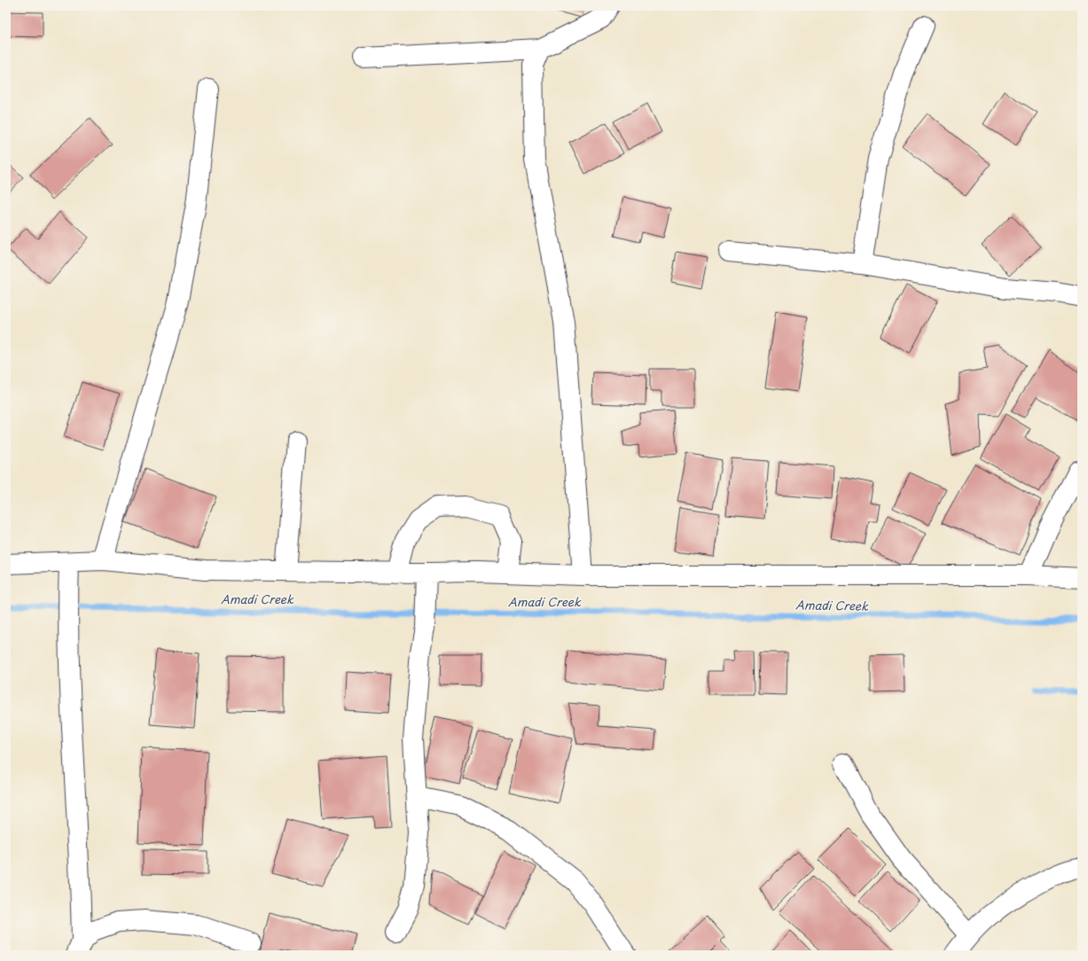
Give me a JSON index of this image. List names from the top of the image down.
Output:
{
  "water": ["Amadi Creek"]
}
